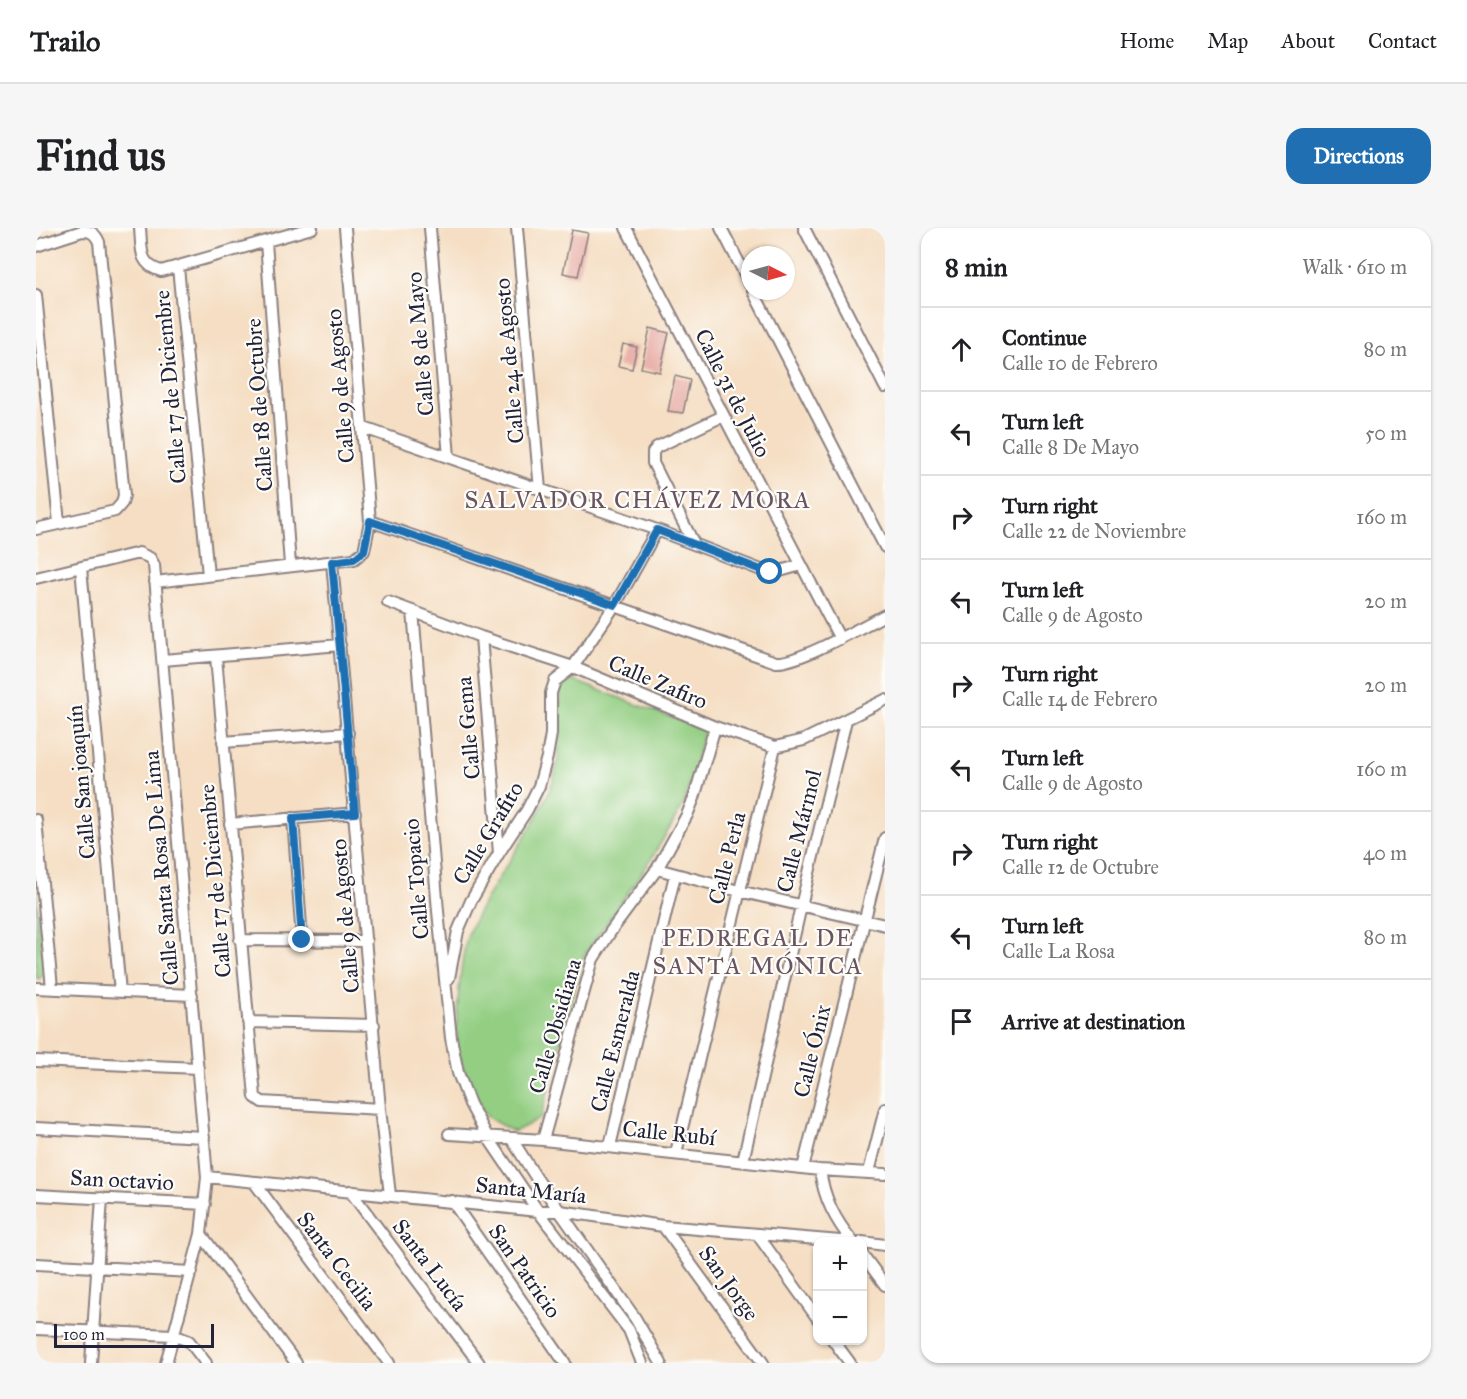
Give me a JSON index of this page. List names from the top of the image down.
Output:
{
  "streets": {
    "street": [
      "Calle 8 de Mayo",
      "Calle 24 de Agosto",
      "Calle 9 de Agosto",
      "Calle 17 de Diciembre",
      "Calle 31 de Julio",
      "Calle 18 de Octubre",
      "Calle Zafiro",
      "Calle Gema",
      "Calle San joaquín",
      "Calle Mármol",
      "Calle Grafito",
      "Calle Perla",
      "Calle Santa Rosa De Lima",
      "Calle Topacio",
      "Calle Obsidiana",
      "Calle Esmeralda",
      "Calle Ónix",
      "Calle Rubí",
      "San octavio",
      "Santa María",
      "Santa Cecilia",
      "Santa Lucía",
      "San Patricio",
      "San Jorge"
    ]
  },
  "crossings": [
    ["Calle 9 de Agosto", "Calle 17 de Diciembre"],
    ["Calle 9 de Agosto", "Santa María"],
    ["Calle Zafiro", "Calle Gema"],
    ["Calle Zafiro", "Calle Grafito"],
    ["Calle Zafiro", "Calle Perla"],
    ["Calle Zafiro", "Calle Topacio"],
    ["Calle Zafiro", "Calle Obsidiana"],
    ["Calle Gema", "Calle Grafito"],
    ["Calle San joaquín", "Calle Santa Rosa De Lima"],
    ["Calle Mármol", "Calle Rubí"],
    ["Calle Grafito", "Calle Topacio"],
    ["Calle Perla", "Calle Rubí"],
    ["Calle Santa Rosa De Lima", "San octavio"],
    ["Calle Santa Rosa De Lima", "Santa María"],
    ["Calle Topacio", "Calle Rubí"],
    ["Calle Topacio", "Santa María"],
    ["Calle Obsidiana", "Calle Rubí"],
    ["Calle Esmeralda", "Calle Rubí"],
    ["Calle Ónix", "Calle Rubí"],
    ["Santa María", "Santa Cecilia"],
    ["Santa María", "Santa Lucía"],
    ["Santa María", "San Patricio"],
    ["Santa María", "San Jorge"]
  ],
  "districts": ["SALVADOR CHÁVEZ MORA", "PEDREGAL DE SANTA MÓNICA"],
  "scale_bar": "100 m",
  "north": "right",
  "page": {
    "header": "Trailo",
    "nav": [
      "Home",
      "Map",
      "About",
      "Contact"
    ],
    "buttons": "Directions",
    "title": "Find us",
    "heading": ["8 min", "Walk · 610 m"],
    "list": [
      ["Continue", "Calle 10 de Febrero", "80 m"],
      ["Turn left", "Calle 8 De Mayo", "50 m"],
      ["Turn right", "Calle 22 de Noviembre", "160 m"],
      ["Turn left", "Calle 9 de Agosto", "20 m"],
      ["Turn right", "Calle 14 de Febrero", "20 m"],
      ["Turn left", "Calle 9 de Agosto", "160 m"],
      ["Turn right", "Calle 12 de Octubre", "40 m"],
      ["Turn left", "Calle La Rosa", "80 m"],
      "Arrive at destination"
    ],
    "map_buttons": ["+", "−"],
    "scale": "100 m"
  }
}
